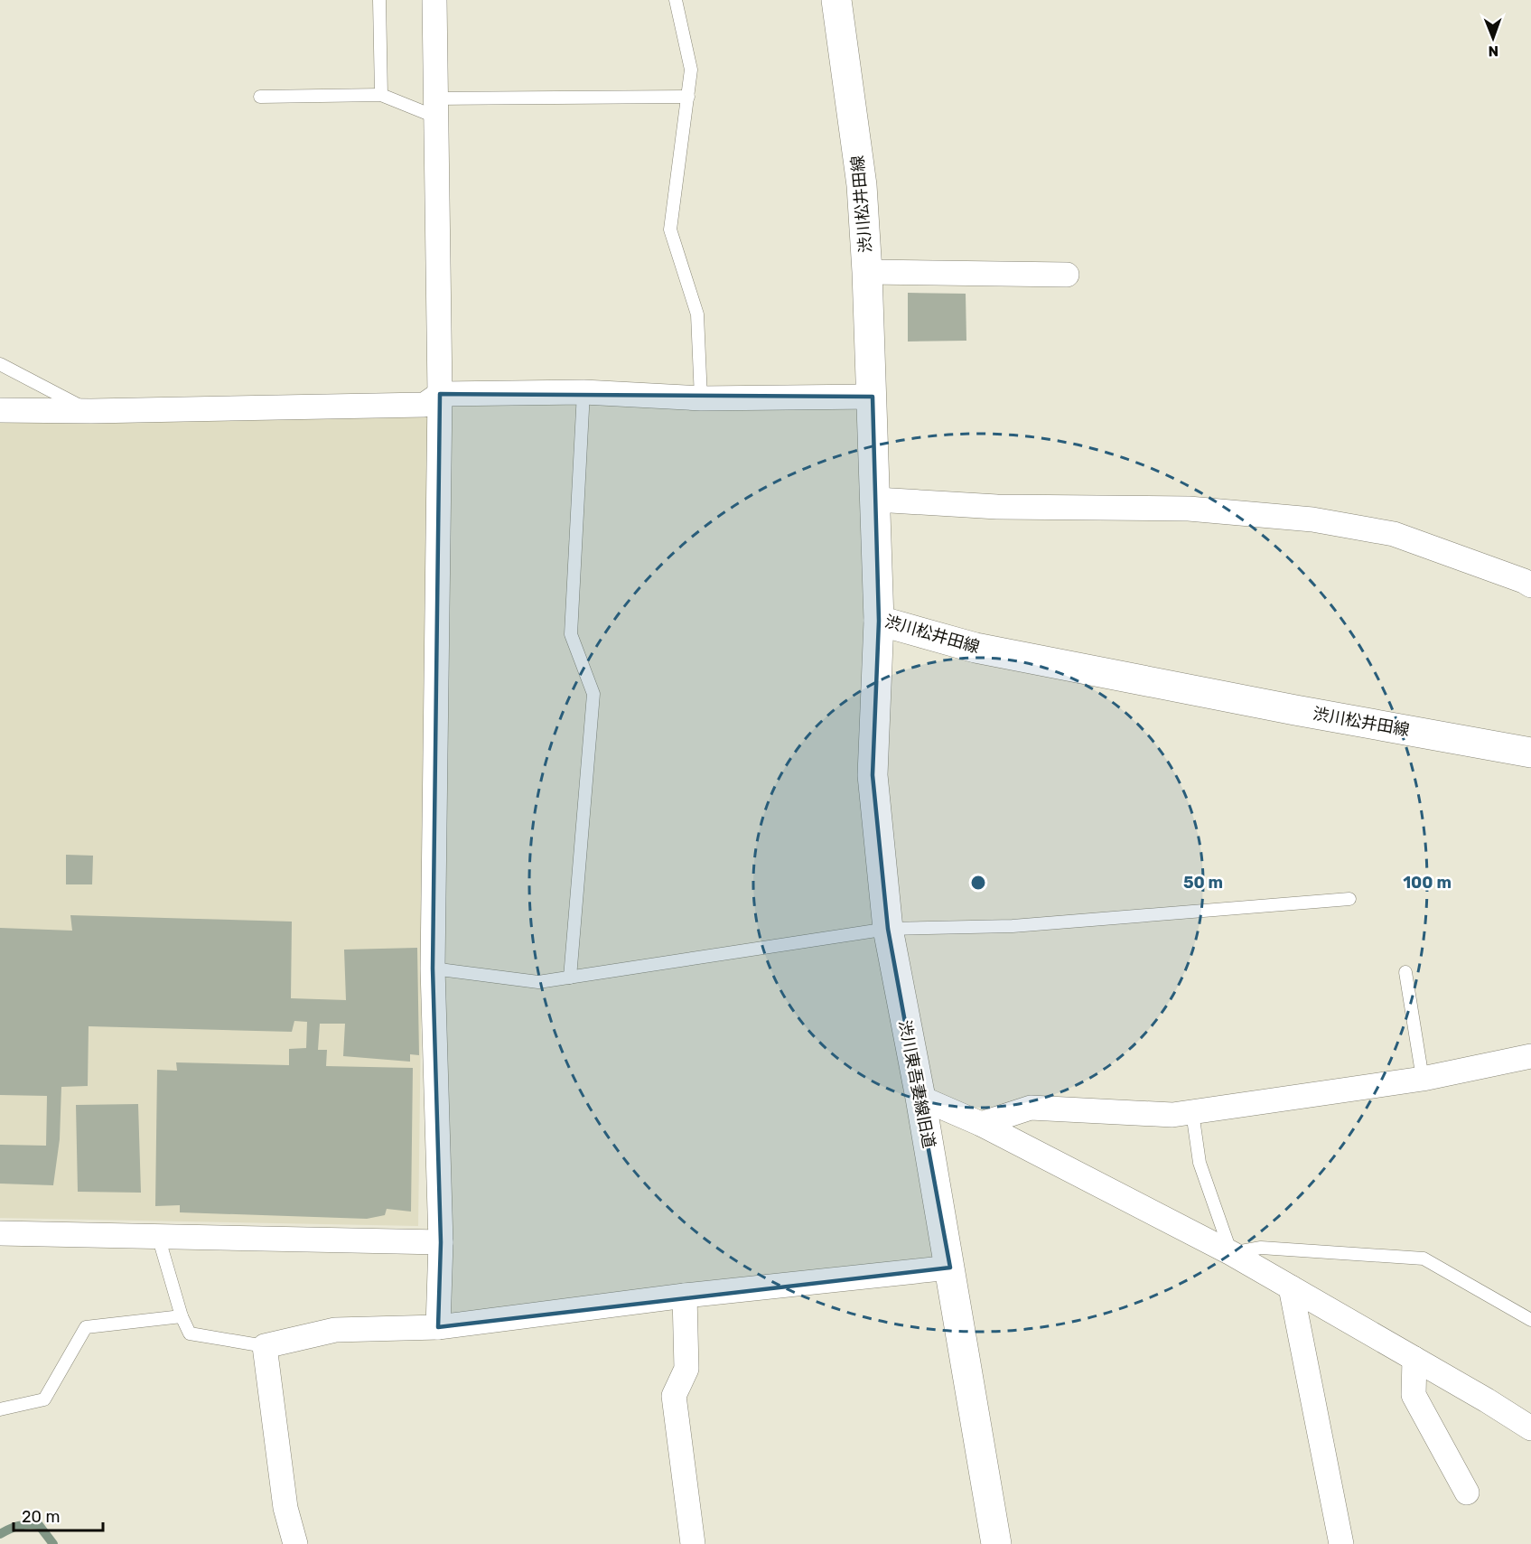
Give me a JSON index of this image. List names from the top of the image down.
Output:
{
  "streets": {
    "main road": ["渋川松井田線", "渋川東吾妻線旧道"]
  },
  "crossings": [
    ["渋川松井田線", "渋川東吾妻線旧道"]
  ],
  "scale_bar": "20 m",
  "north": "bottom",
  "rings": ["50 m", "100 m"]
}
